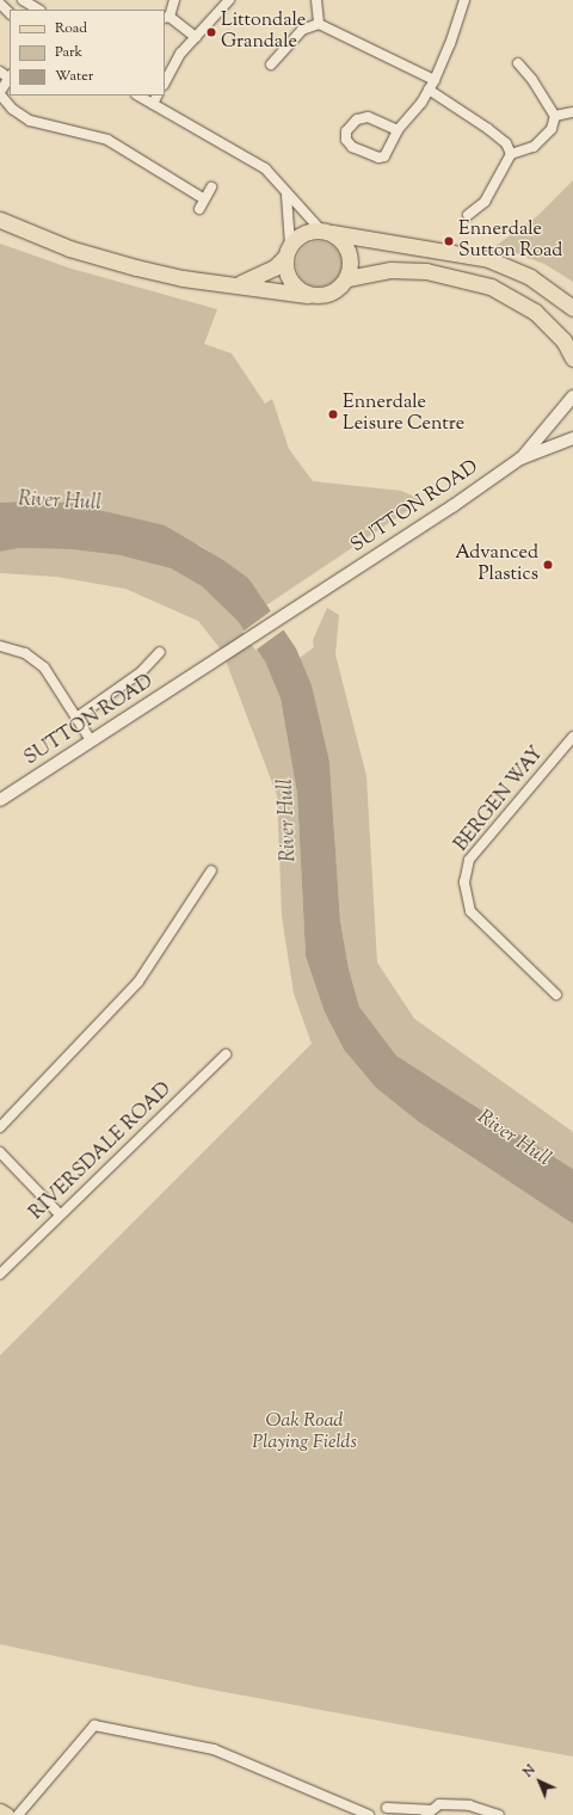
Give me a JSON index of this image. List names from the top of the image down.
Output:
{
  "streets": {
    "street": ["SUTTON ROAD", "BERGEN WAY", "RIVERSDALE ROAD"]
  },
  "water": ["River Hull"],
  "parks": ["Oak Road Playing Fields"],
  "places": [
    "Littondale Grandale",
    "Ennerdale Sutton Road",
    "Ennerdale Leisure Centre",
    "Advanced Plastics"
  ],
  "legend": ["Road", "Park", "Water"],
  "north": "top left"
}
